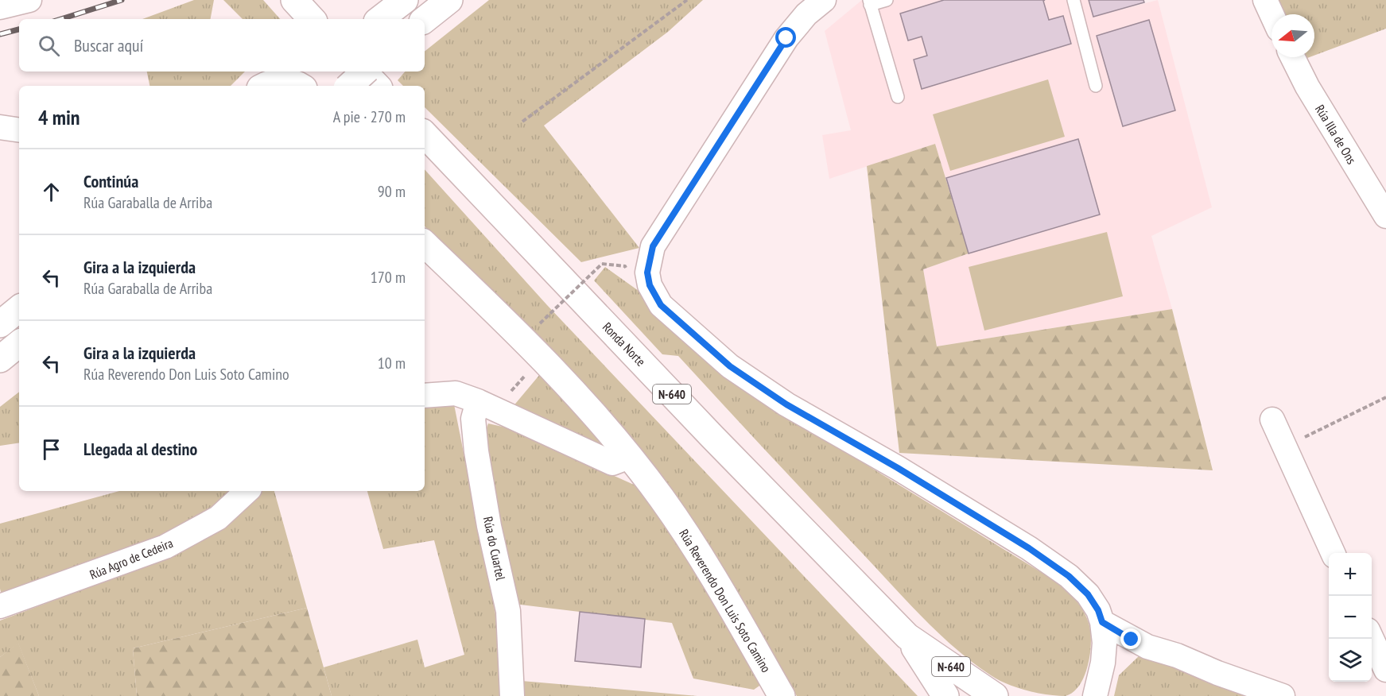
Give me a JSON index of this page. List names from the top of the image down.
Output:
{
  "streets": {
    "main road": ["Ronda Norte", "N-640", "Rúa Reverendo Don Luis Soto Camino"],
    "street": ["Rúa Illa de Ons", "Rúa do Cuartel", "Rúa Agro de Cedeira"]
  },
  "north": "left",
  "page": {
    "search": "Buscar aquí",
    "heading": ["4 min", "A pie · 270 m"],
    "list": [
      ["Continúa", "Rúa Garaballa de Arriba", "90 m"],
      ["Gira a la izquierda", "Rúa Garaballa de Arriba", "170 m"],
      ["Gira a la izquierda", "Rúa Reverendo Don Luis Soto Camino", "10 m"],
      "Llegada al destino"
    ],
    "map_buttons": ["+", "−"]
  }
}
